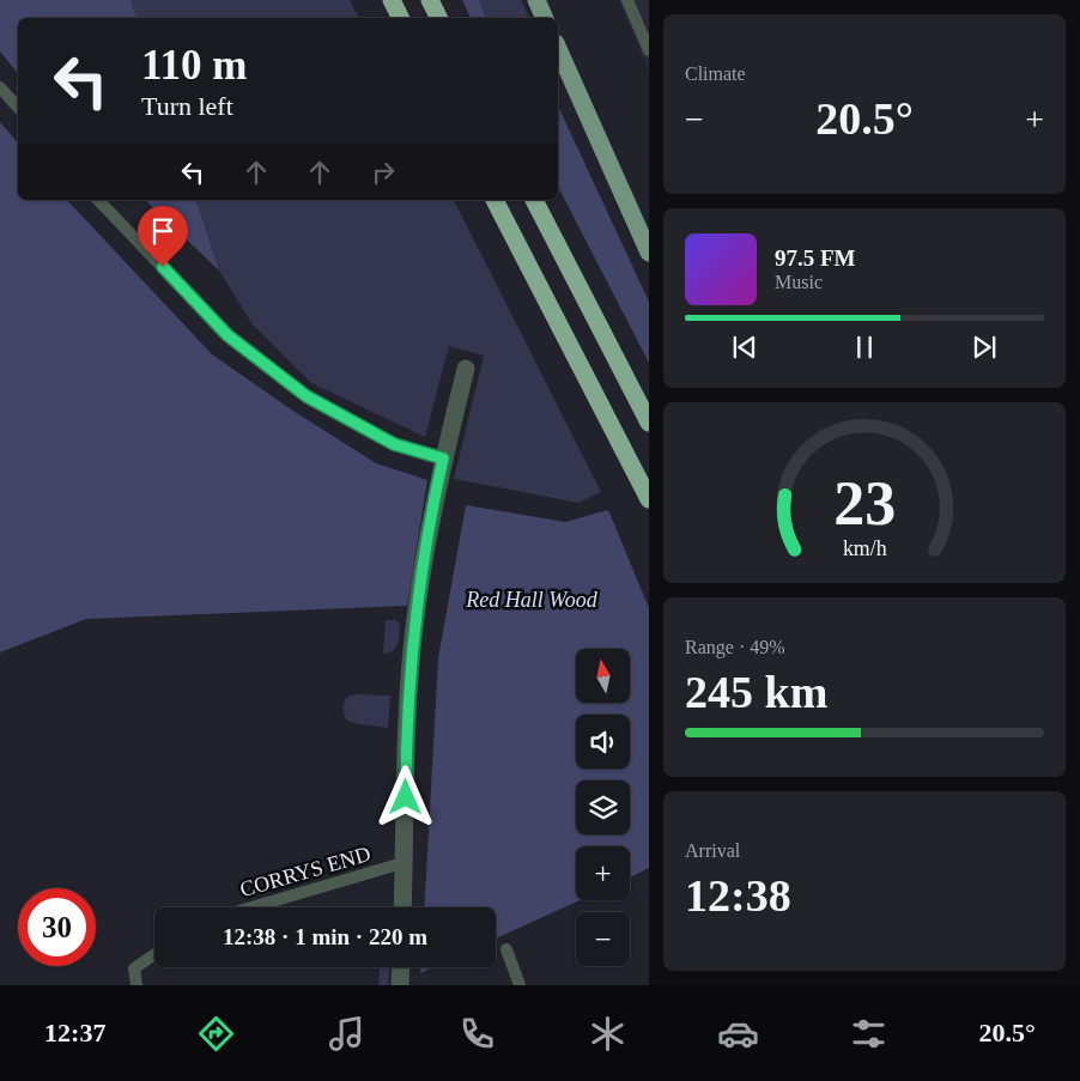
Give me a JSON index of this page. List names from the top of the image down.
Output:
{
  "streets": {
    "lane": ["CORRYS END"]
  },
  "parks": ["Red Hall Wood"],
  "north": "top",
  "page": {
    "tile": [
      "Climate",
      ["Range · 49%", "245 km"],
      ["Arrival", "12:38"]
    ],
    "turn": ["110 m", "Turn left"],
    "heat": ["−", "20.5°", "+"],
    "song": ["97.5 FM", "Music"],
    "map_buttons": ["+", "−"],
    "limit": "30",
    "trip": "12:38 · 1 min · 220 m",
    "tabs": ["12:37", "20.5°"],
    "gauge": ["23", "km/h"]
  }
}
